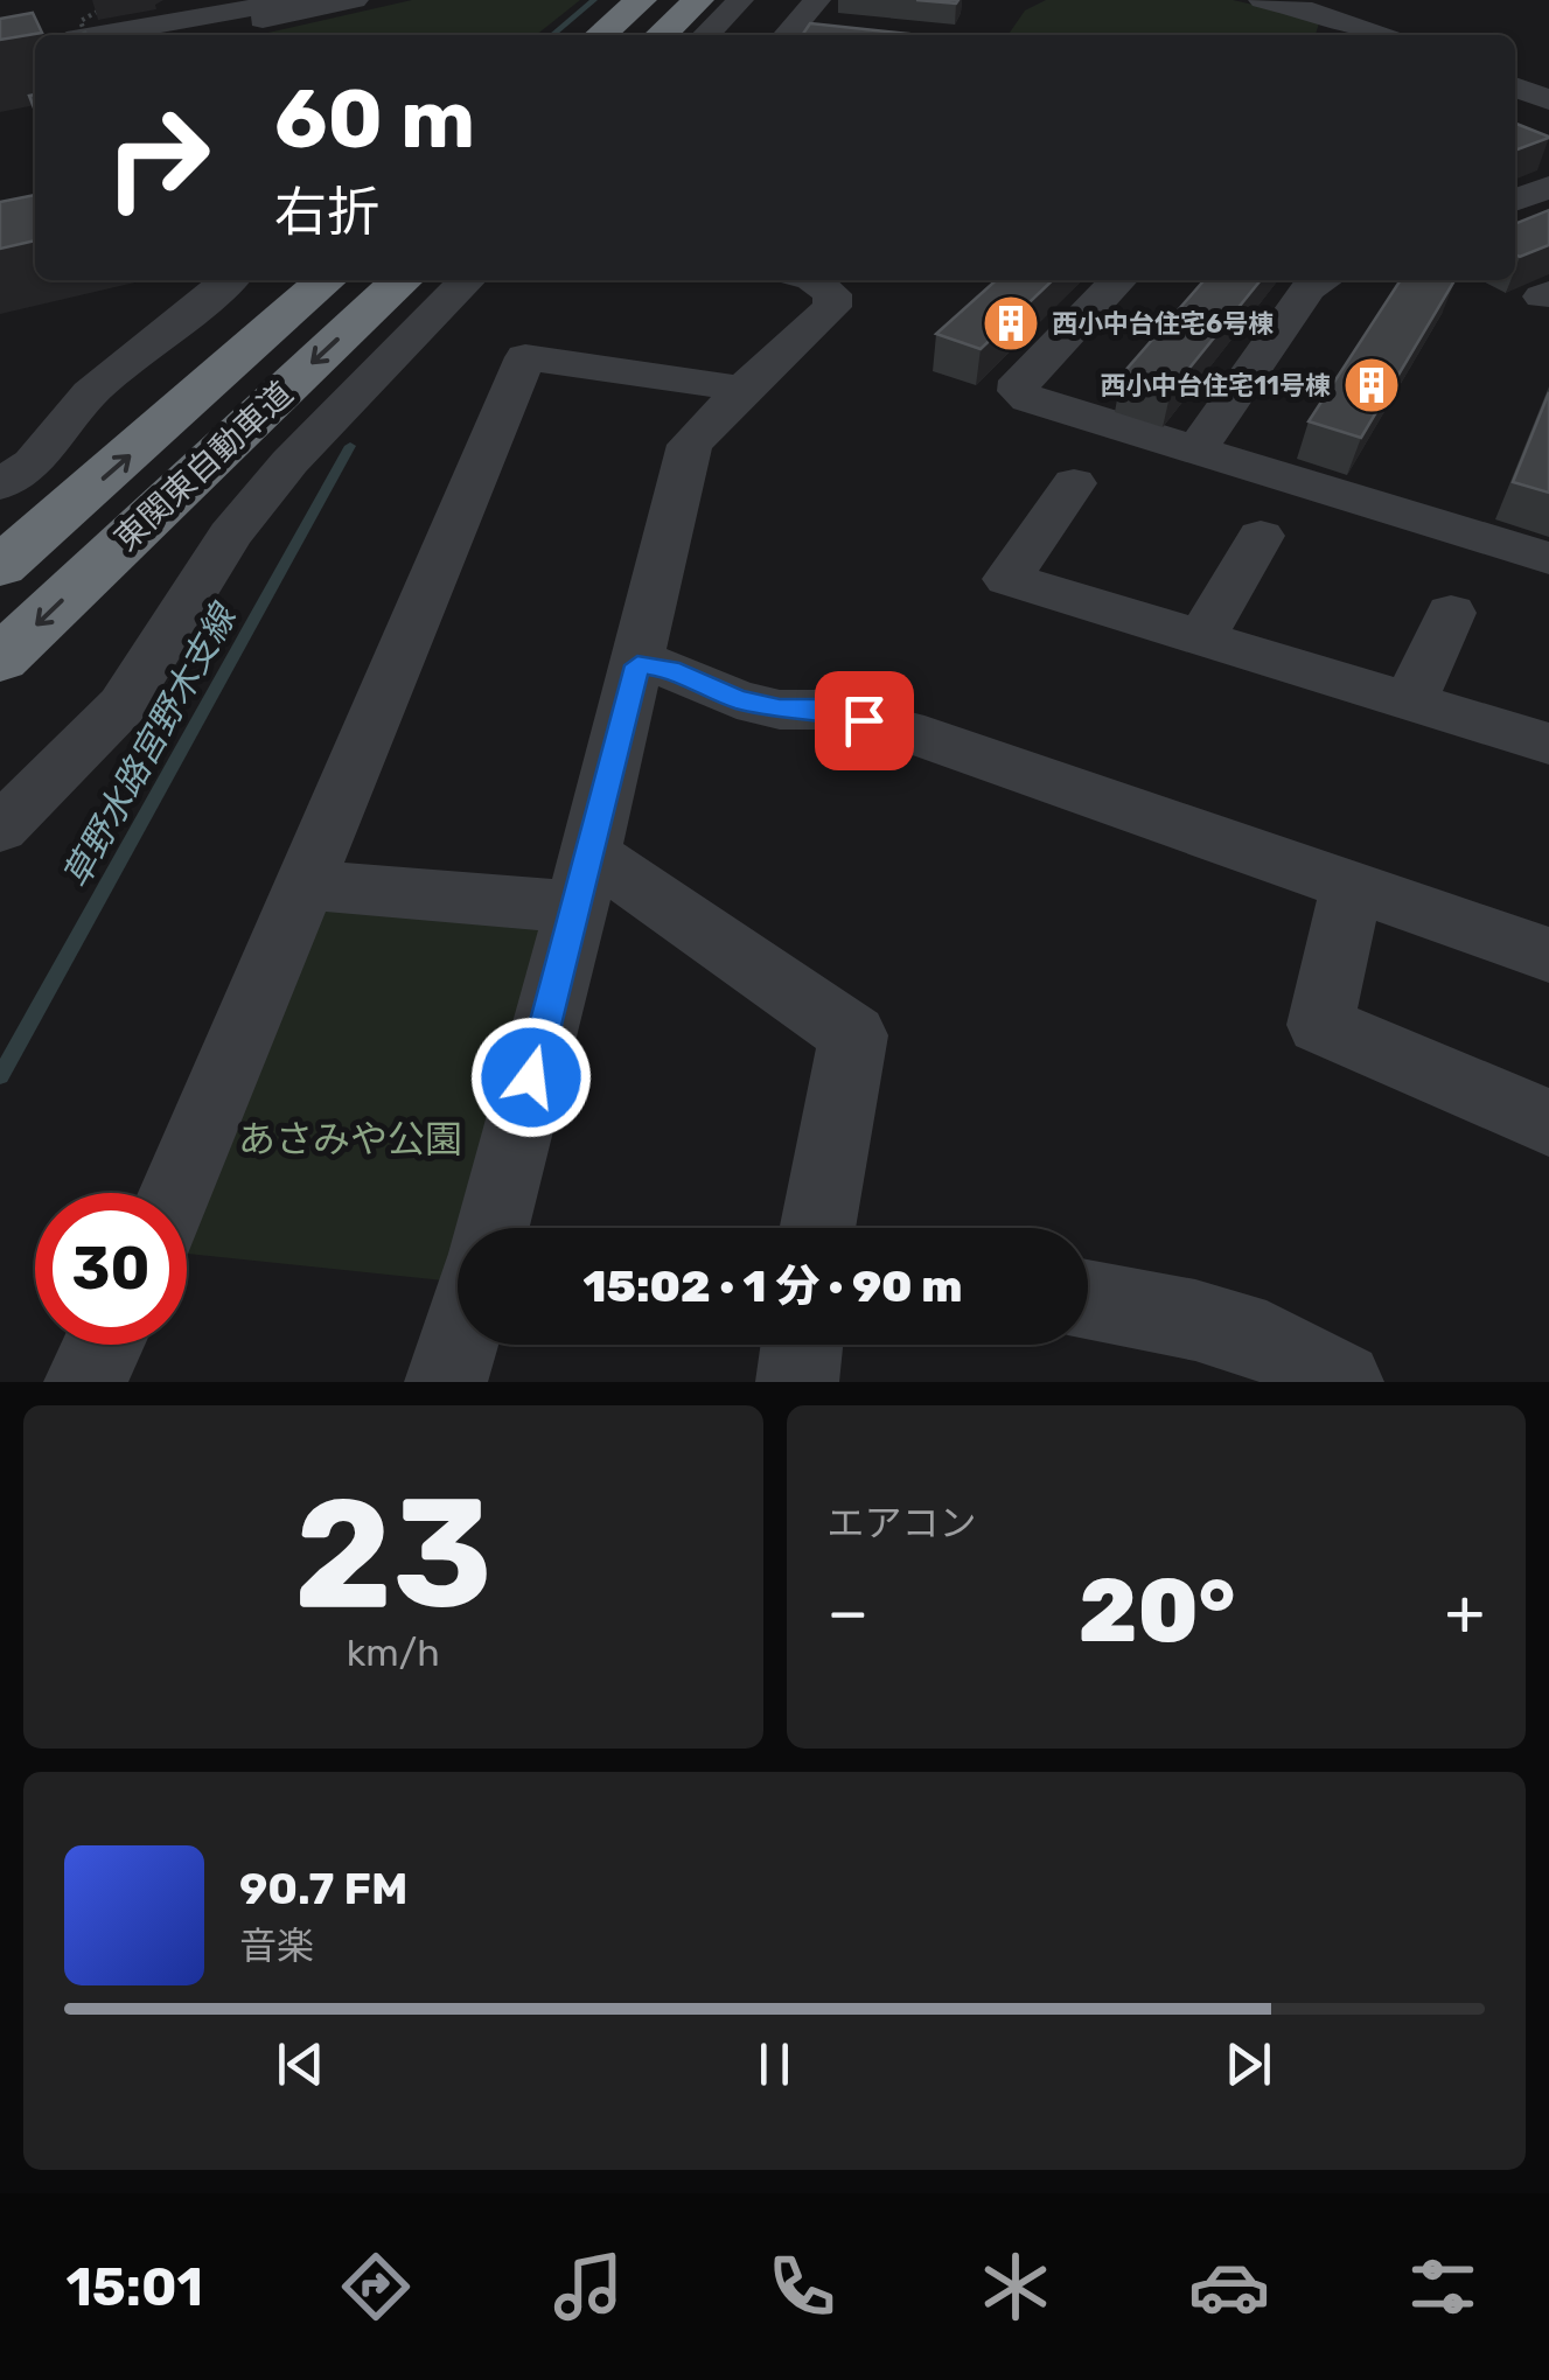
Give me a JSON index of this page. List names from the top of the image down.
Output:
{
  "streets": {
    "highway": ["東関東自動車道"]
  },
  "water": ["草野水路宮野木支線"],
  "parks": ["あさみや公園"],
  "places": {
    "building": ["西小中台住宅6号棟", "西小中台住宅11号棟"]
  },
  "page": {
    "turn": ["60 m", "右折"],
    "limit": "30",
    "trip": "15:02 · 1 分 · 90 m",
    "tile": [
      ["23", "km/h"],
      "エアコン"
    ],
    "heat": ["−", "20°", "+"],
    "song": ["90.7 FM", "音楽"],
    "tabs": "15:01"
  }
}
